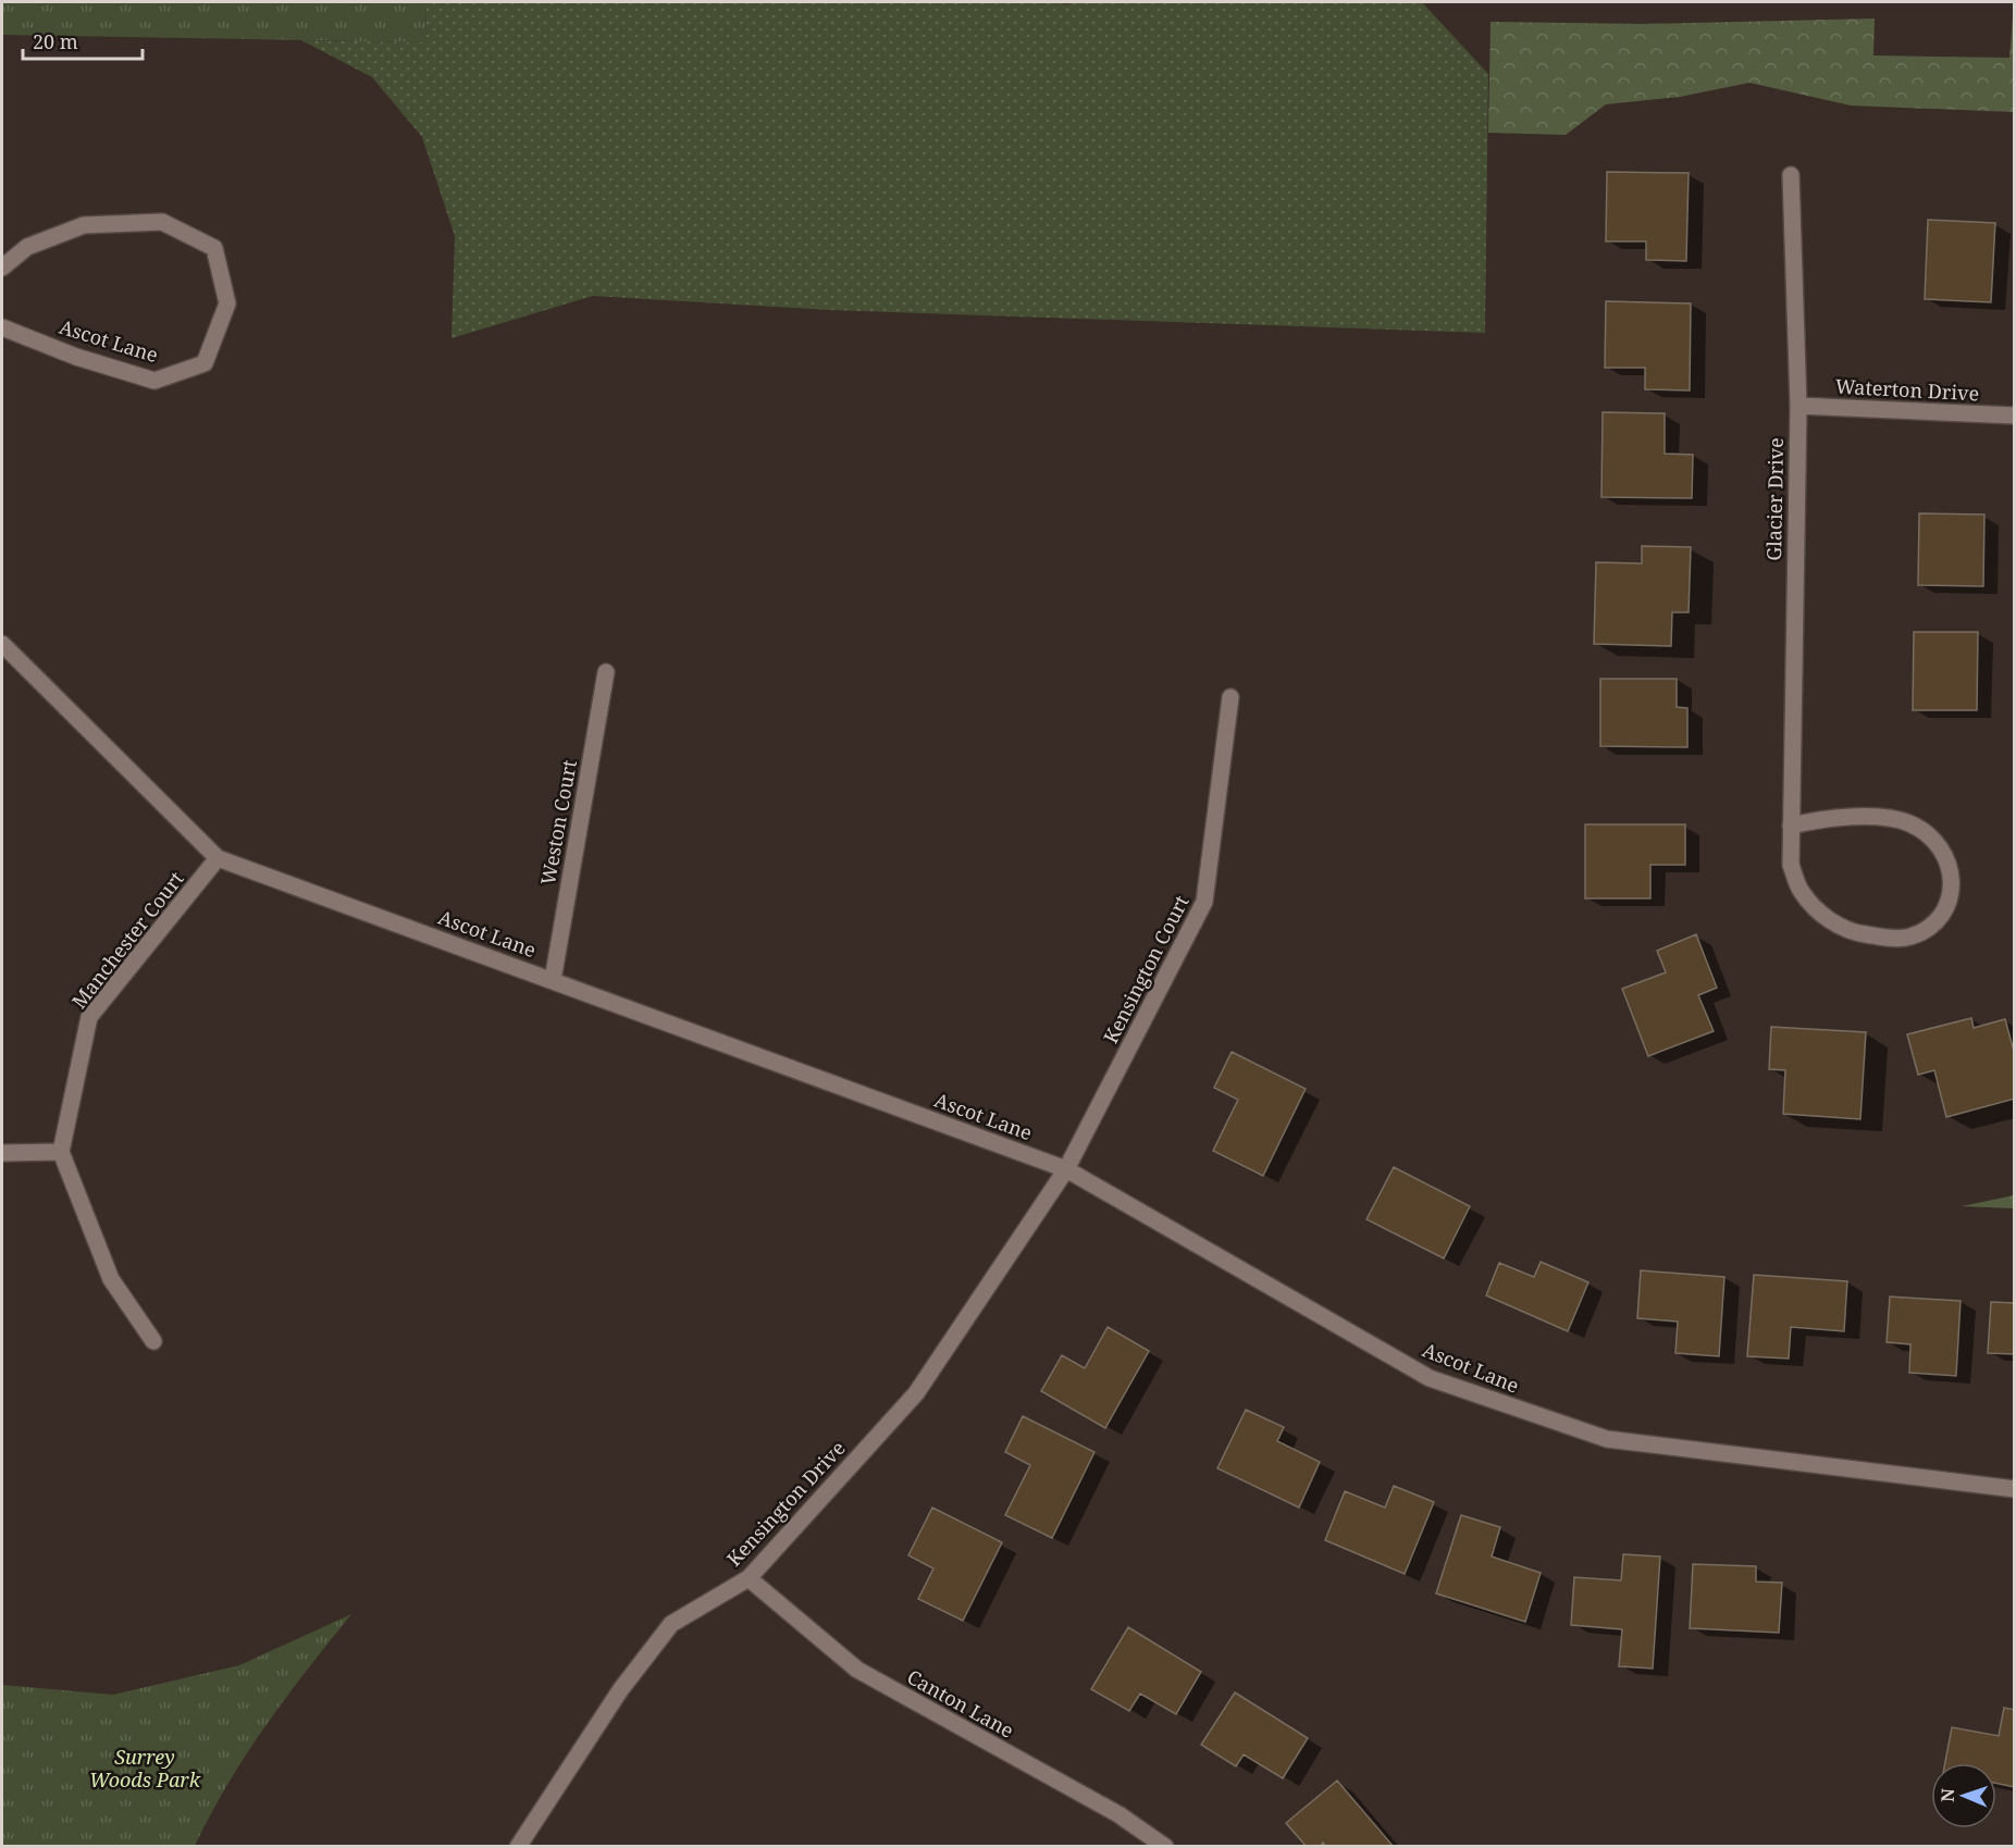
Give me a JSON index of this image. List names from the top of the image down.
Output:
{
  "streets": {
    "street": [
      "Ascot Lane",
      "Waterton Drive",
      "Glacier Drive",
      "Weston Court",
      "Manchester Court",
      "Kensington Court",
      "Kensington Drive",
      "Canton Lane"
    ]
  },
  "crossings": [
    ["Ascot Lane", "Weston Court"],
    ["Ascot Lane", "Manchester Court"],
    ["Ascot Lane", "Kensington Court"],
    ["Ascot Lane", "Kensington Drive"],
    ["Waterton Drive", "Glacier Drive"],
    ["Kensington Court", "Kensington Drive"],
    ["Kensington Drive", "Canton Lane"]
  ],
  "parks": ["Surrey Woods Park"],
  "scale_bar": "20 m",
  "north": "left"
}
